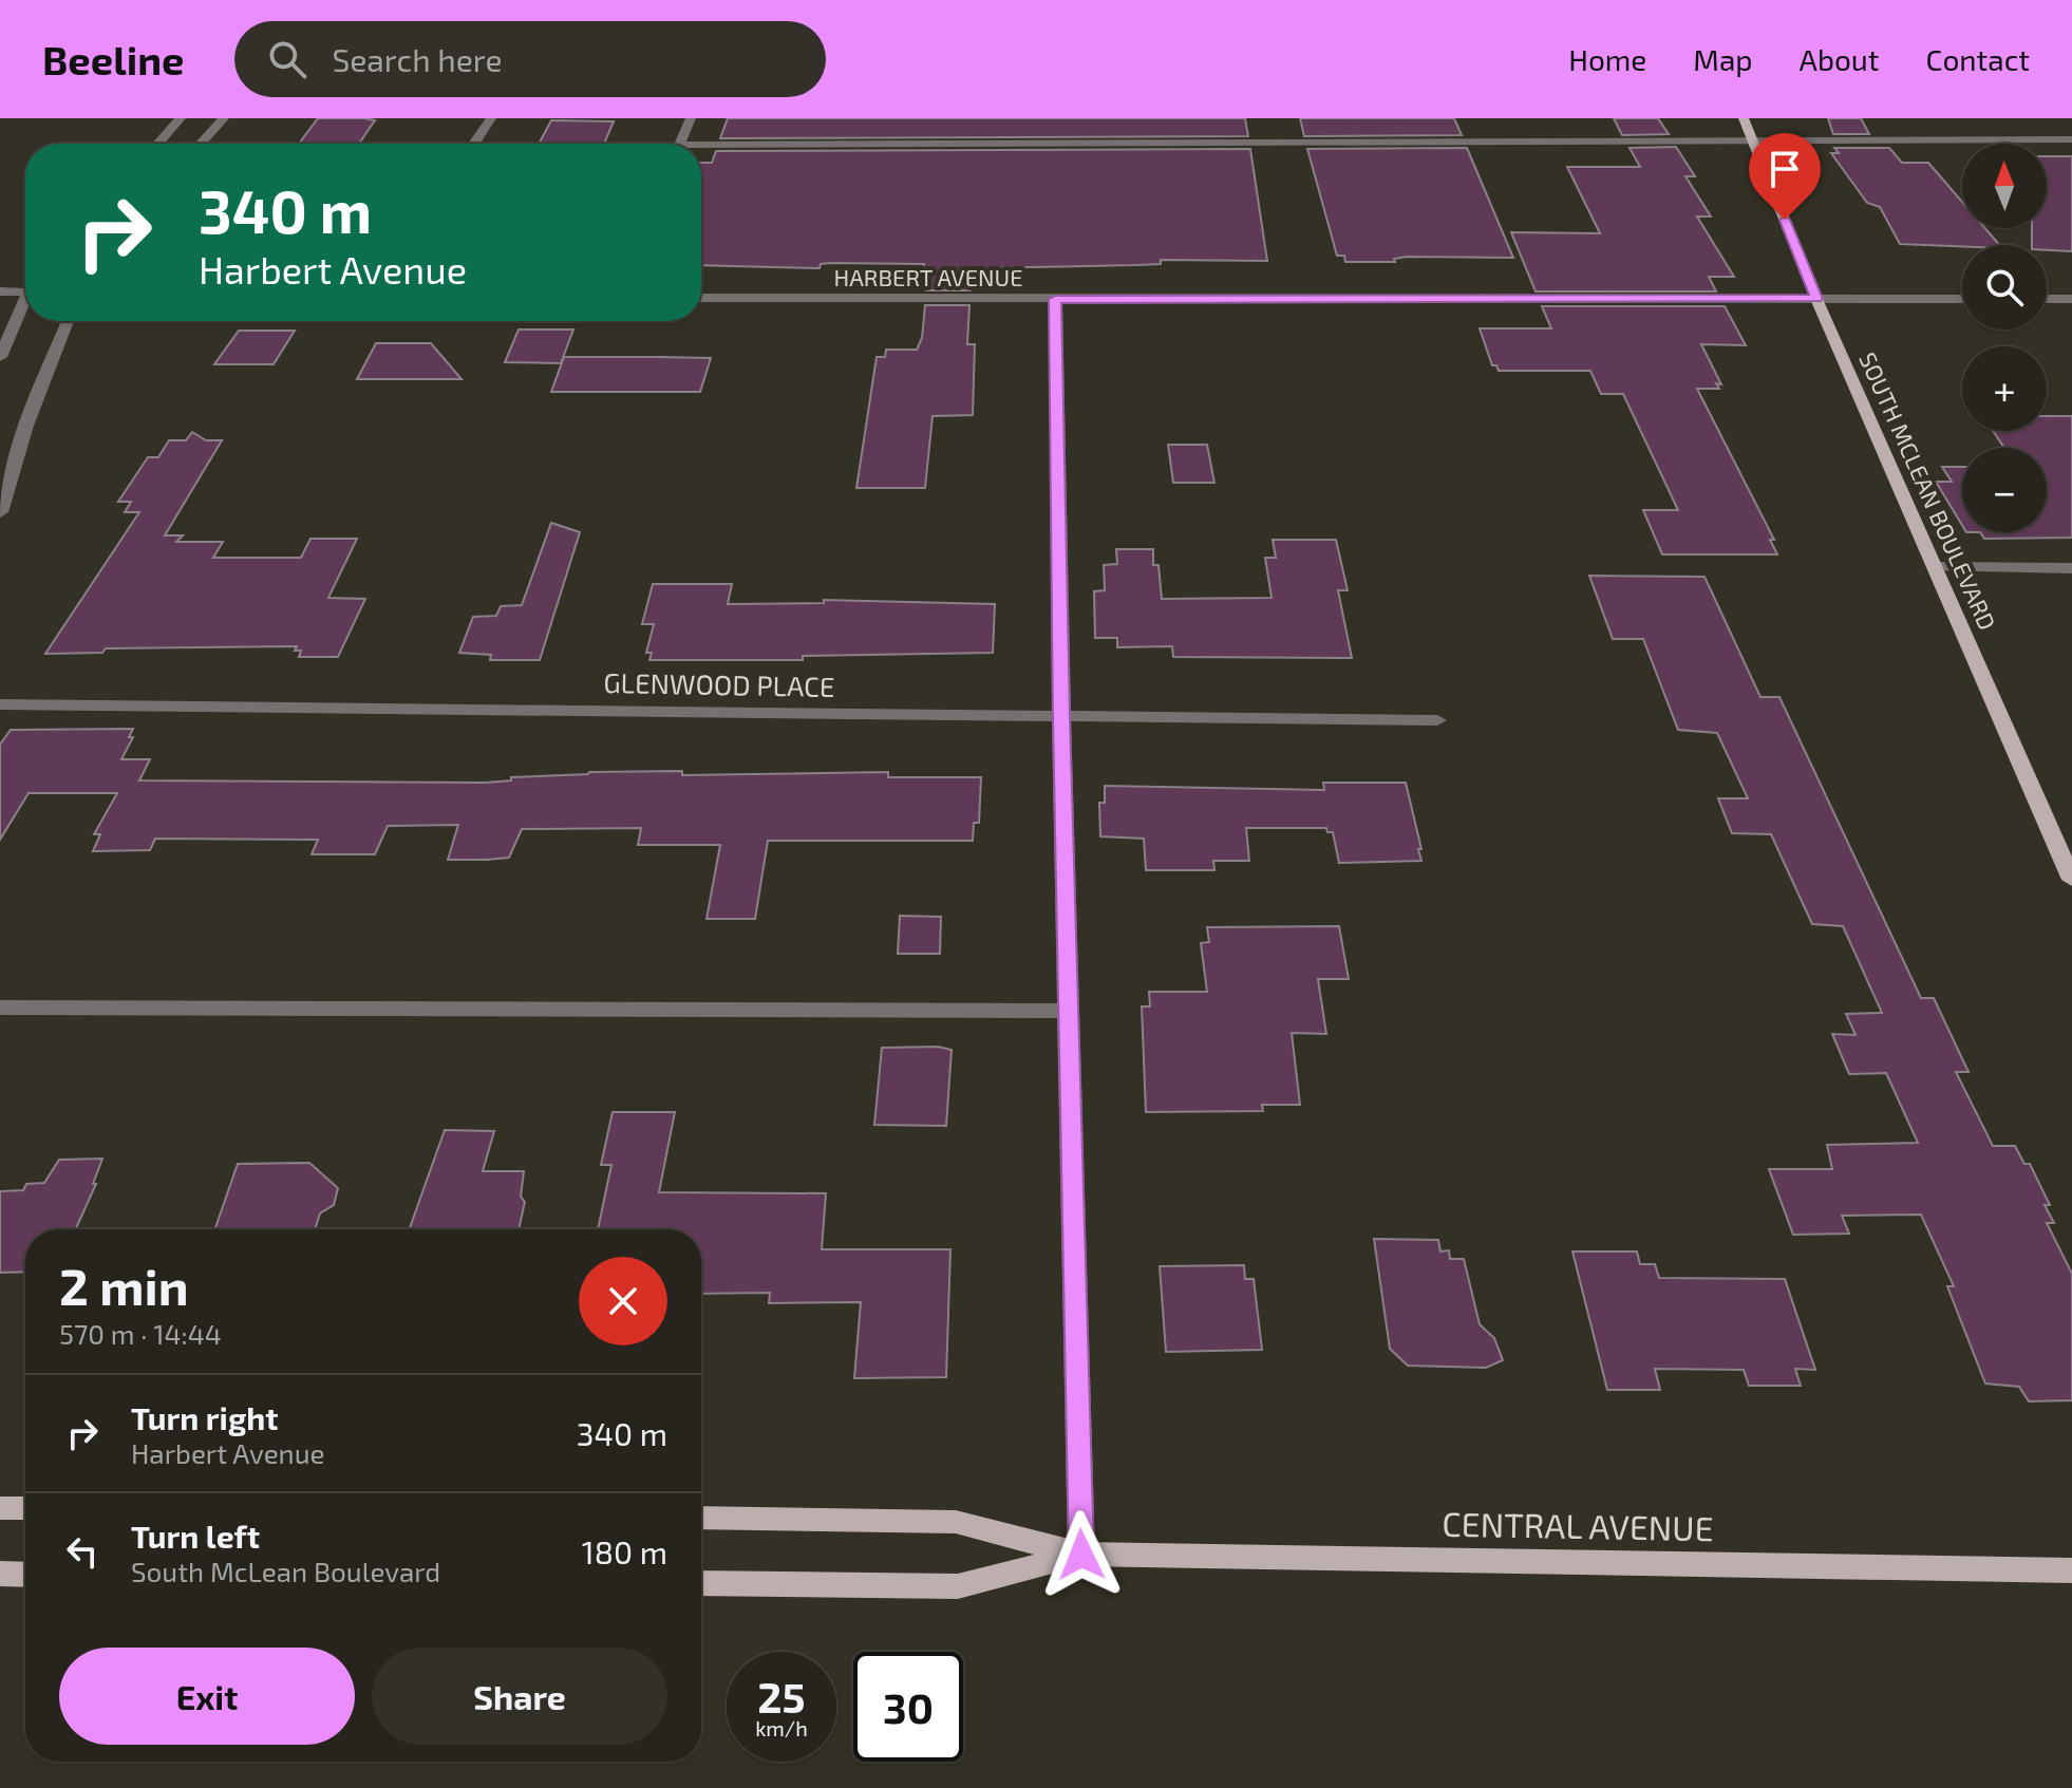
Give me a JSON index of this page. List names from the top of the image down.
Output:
{
  "streets": {
    "main road": ["SOUTH MCLEAN BOULEVARD", "CENTRAL AVENUE"],
    "street": ["HARBERT AVENUE", "GLENWOOD PLACE"]
  },
  "crossings": [
    ["HARBERT AVENUE", "SOUTH MCLEAN BOULEVARD"]
  ],
  "north": "top",
  "page": {
    "header": "Beeline",
    "search": "Search here",
    "nav": [
      "Home",
      "Map",
      "About",
      "Contact"
    ],
    "map_buttons": ["+", "−"],
    "turn": ["340 m", "Harbert Avenue"],
    "heading": ["2 min", "570 m · 14:44"],
    "list": [
      {
        "name": "Turn right",
        "note": "Harbert Avenue",
        "value": "340 m"
      },
      {
        "name": "Turn left",
        "note": "South McLean Boulevard",
        "value": "180 m"
      }
    ],
    "buttons": ["Exit", "Share"],
    "speed": "25 km/h",
    "limit": "30"
  }
}
